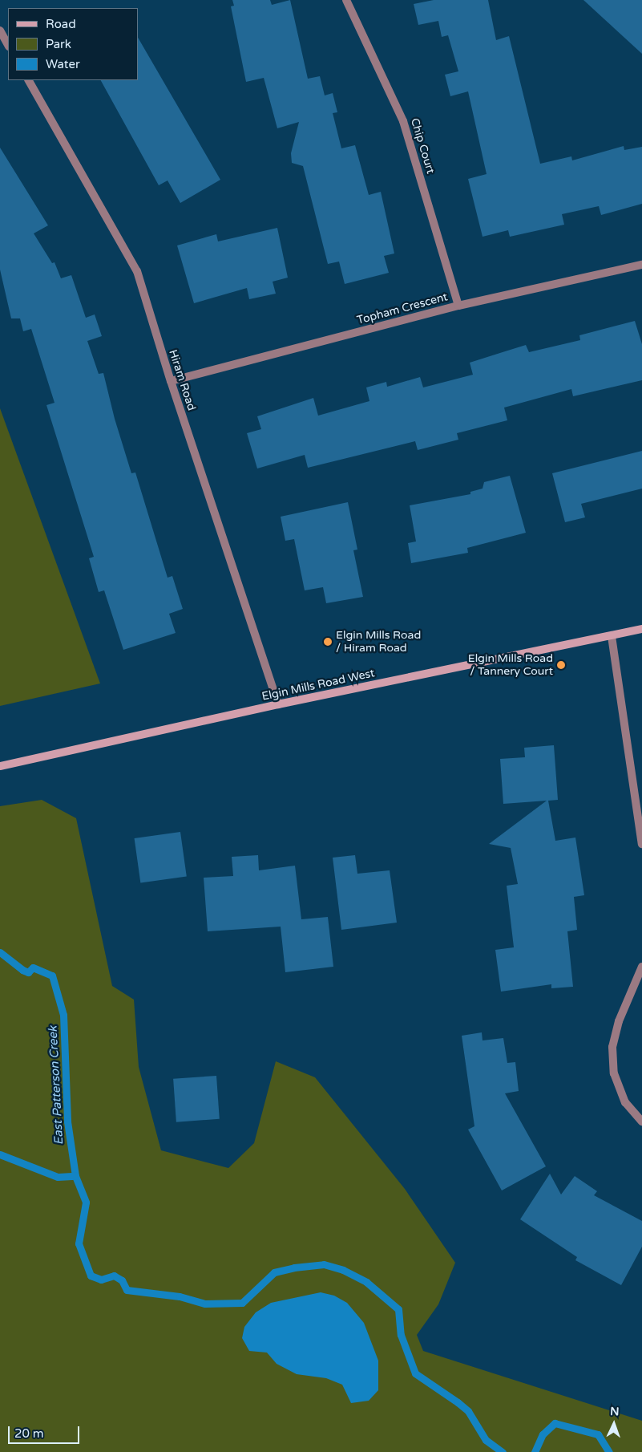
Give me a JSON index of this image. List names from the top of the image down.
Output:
{
  "streets": {
    "main road": ["Elgin Mills Road West"],
    "street": ["Chip Court", "Topham Crescent", "Hiram Road"]
  },
  "crossings": [
    ["Chip Court", "Topham Crescent"],
    ["Topham Crescent", "Hiram Road"],
    ["Hiram Road", "Elgin Mills Road West"]
  ],
  "water": ["East Patterson Creek"],
  "places": ["Elgin Mills Road / Hiram Road", "Elgin Mills Road / Tannery Court"],
  "legend": ["Road", "Park", "Water"],
  "scale_bar": "20 m",
  "north": "top"
}
